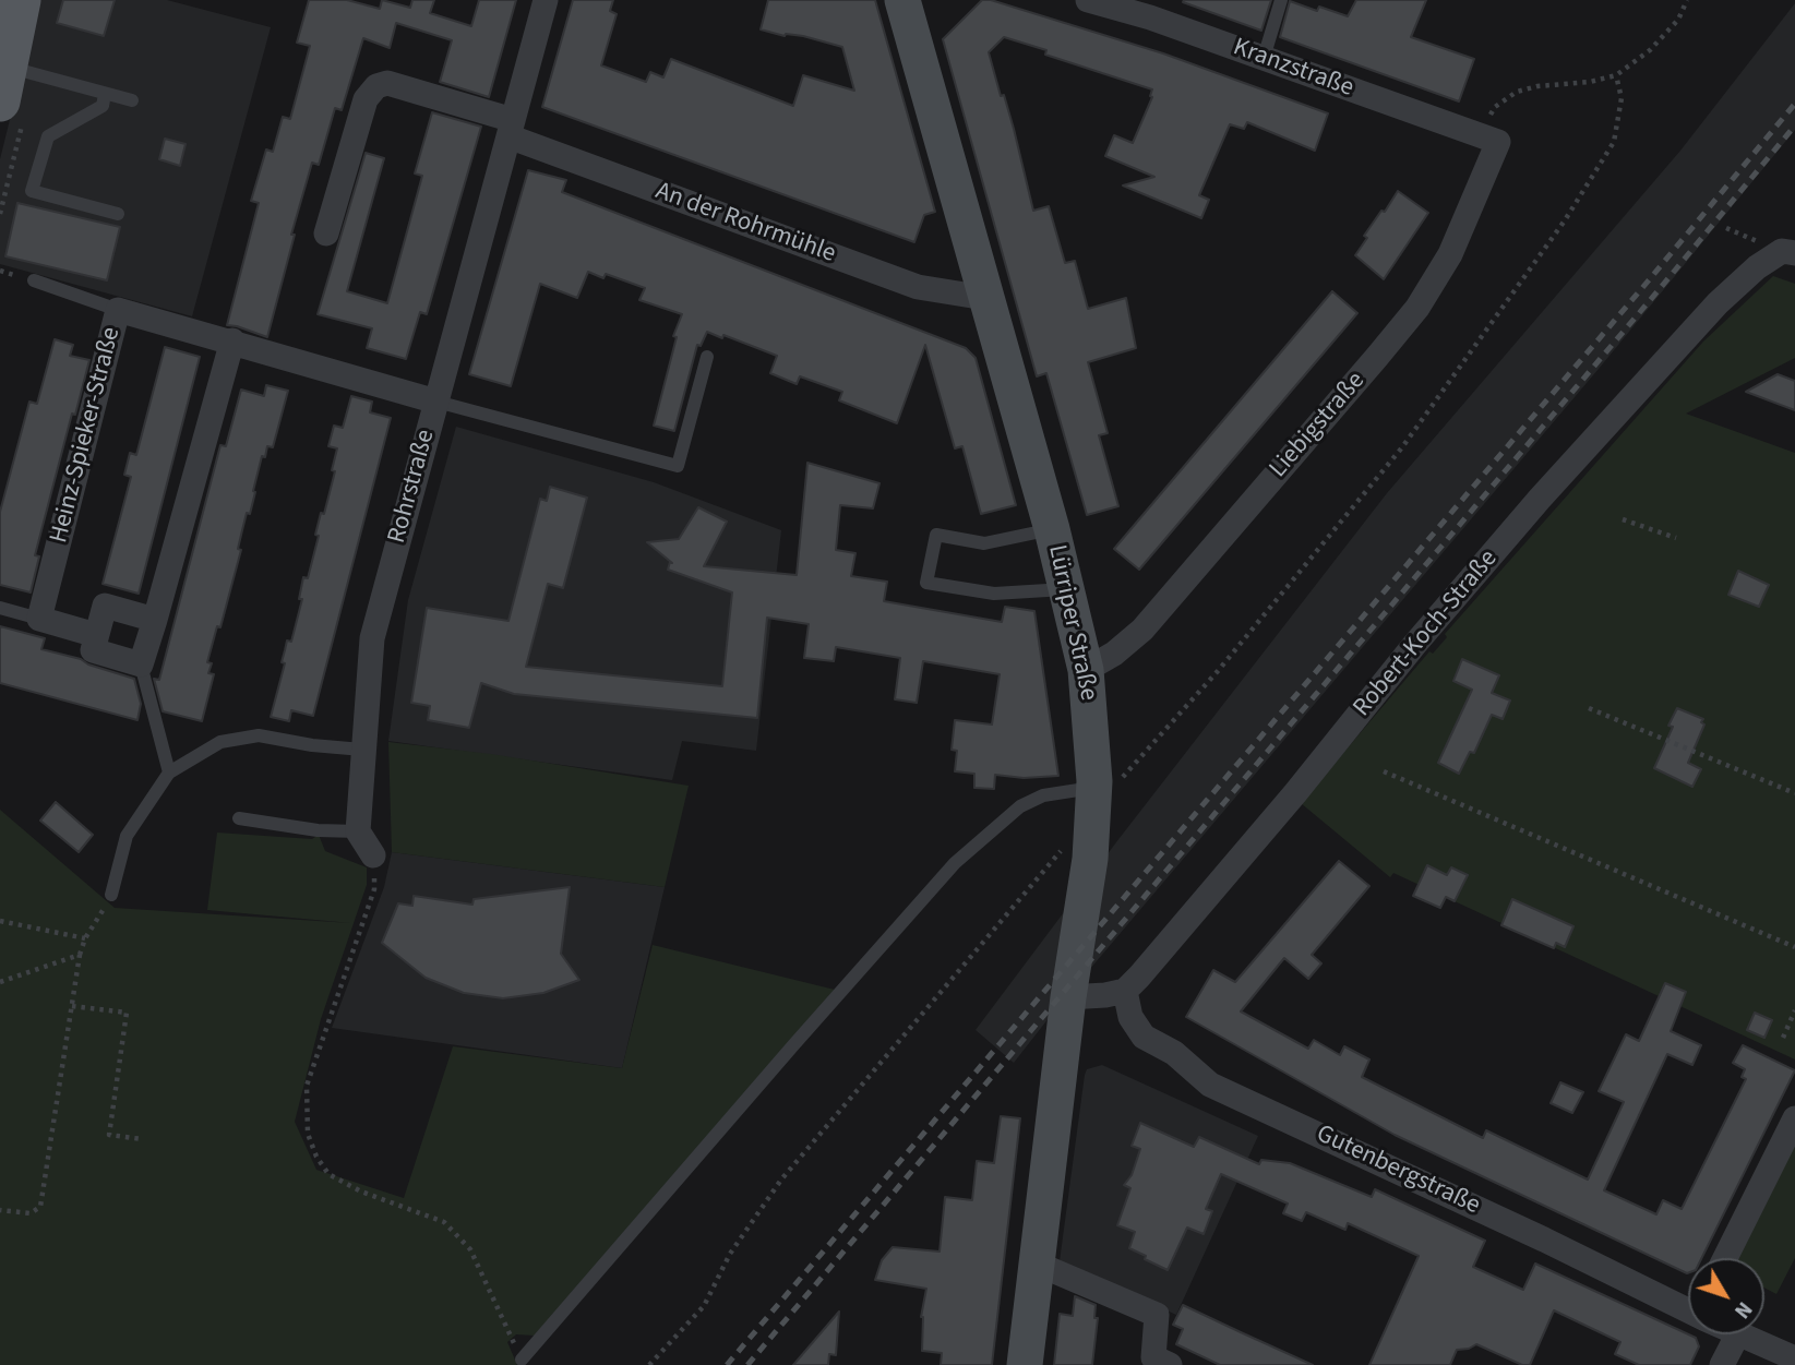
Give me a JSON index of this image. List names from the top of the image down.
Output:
{
  "streets": {
    "street": [
      "Kranzstraße",
      "An der Rohrmühle",
      "Liebigstraße",
      "Heinz-Spieker-Straße",
      "Rohrstraße",
      "Lürriper Straße",
      "Robert-Koch-Straße",
      "Gutenbergstraße"
    ]
  },
  "crossings": [
    ["Kranzstraße", "Liebigstraße"],
    ["An der Rohrmühle", "Rohrstraße"],
    ["An der Rohrmühle", "Lürriper Straße"],
    ["Liebigstraße", "Lürriper Straße"],
    ["Heinz-Spieker-Straße", "Rohrstraße"],
    ["Robert-Koch-Straße", "Gutenbergstraße"]
  ],
  "north": "bottom right"
}
